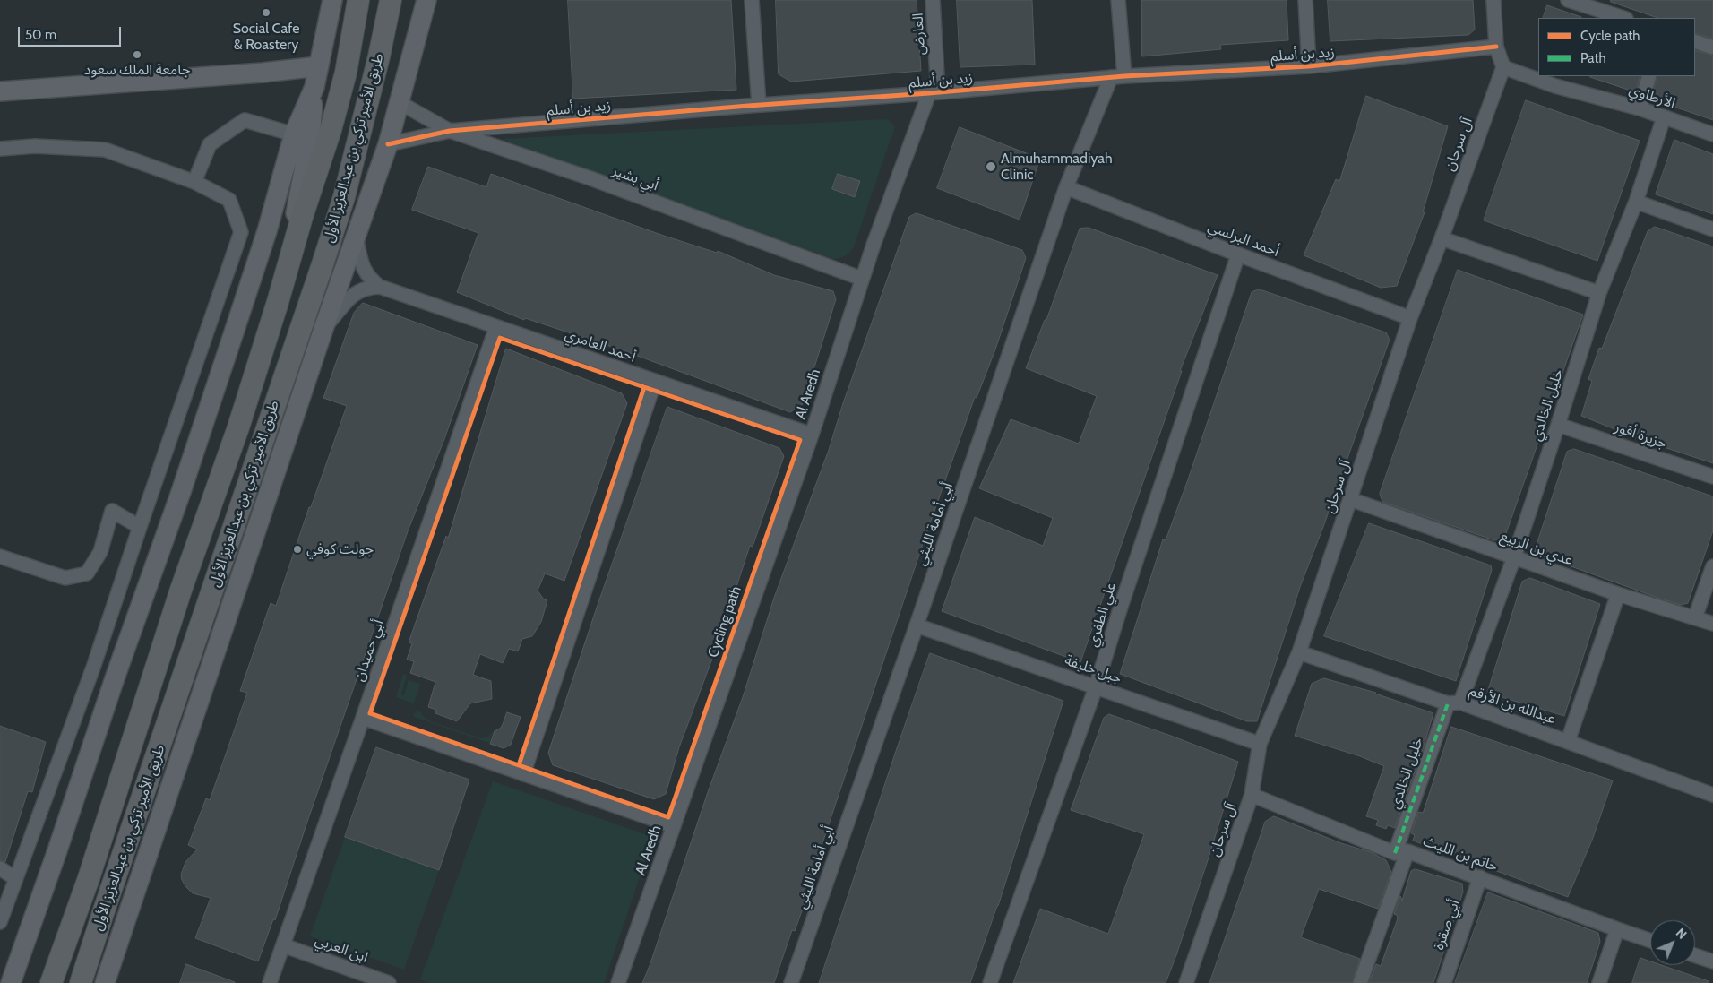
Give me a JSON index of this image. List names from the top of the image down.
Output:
{
  "streets": {
    "main road": ["طريق الأمير تركي بن عبدالعزيز الأول"],
    "street": [
      "العارض",
      "زيد بن أسلم",
      "الأرطاوي",
      "آل سرحان",
      "أبي بشير",
      "أحمد البرلسي",
      "أحمد العامري",
      "Al Aredh",
      "خليل الخالدي",
      "جزيرة أقور",
      "أبي أمامة الليثي",
      "عدي بن الربيع",
      "علي الظفري",
      "أبي حميدان",
      "جبل خليفة",
      "عبدالله بن الأرقم",
      "حاتم بن الليث",
      "أبي صقرة",
      "ابن العربي"
    ],
    "cycle path": ["Cycling path"]
  },
  "crossings": [
    ["العارض", "زيد بن أسلم"],
    ["العارض", "Al Aredh"],
    ["زيد بن أسلم", "أبي بشير"],
    ["زيد بن أسلم", "Al Aredh"],
    ["زيد بن أسلم", "أبي أمامة الليثي"],
    ["الأرطاوي", "آل سرحان"],
    ["الأرطاوي", "خليل الخالدي"],
    ["آل سرحان", "أحمد البرلسي"],
    ["آل سرحان", "عدي بن الربيع"],
    ["آل سرحان", "جبل خليفة"],
    ["آل سرحان", "عبدالله بن الأرقم"],
    ["آل سرحان", "حاتم بن الليث"],
    ["أبي بشير", "Al Aredh"],
    ["أحمد البرلسي", "أبي أمامة الليثي"],
    ["أحمد البرلسي", "علي الظفري"],
    ["أحمد العامري", "Al Aredh"],
    ["أحمد العامري", "أبي حميدان"],
    ["خليل الخالدي", "جزيرة أقور"],
    ["خليل الخالدي", "عدي بن الربيع"],
    ["خليل الخالدي", "عبدالله بن الأرقم"],
    ["خليل الخالدي", "حاتم بن الليث"],
    ["أبي أمامة الليثي", "جبل خليفة"],
    ["علي الظفري", "جبل خليفة"],
    ["أبي حميدان", "ابن العربي"],
    ["حاتم بن الليث", "أبي صقرة"]
  ],
  "places": [
    "Social Cafe & Roastery",
    "جامعة الملك سعود",
    "Almuhammadiyah Clinic",
    "جولت كوفي"
  ],
  "legend": ["Cycle path", "Path"],
  "scale_bar": "50 m",
  "north": "top right"
}
